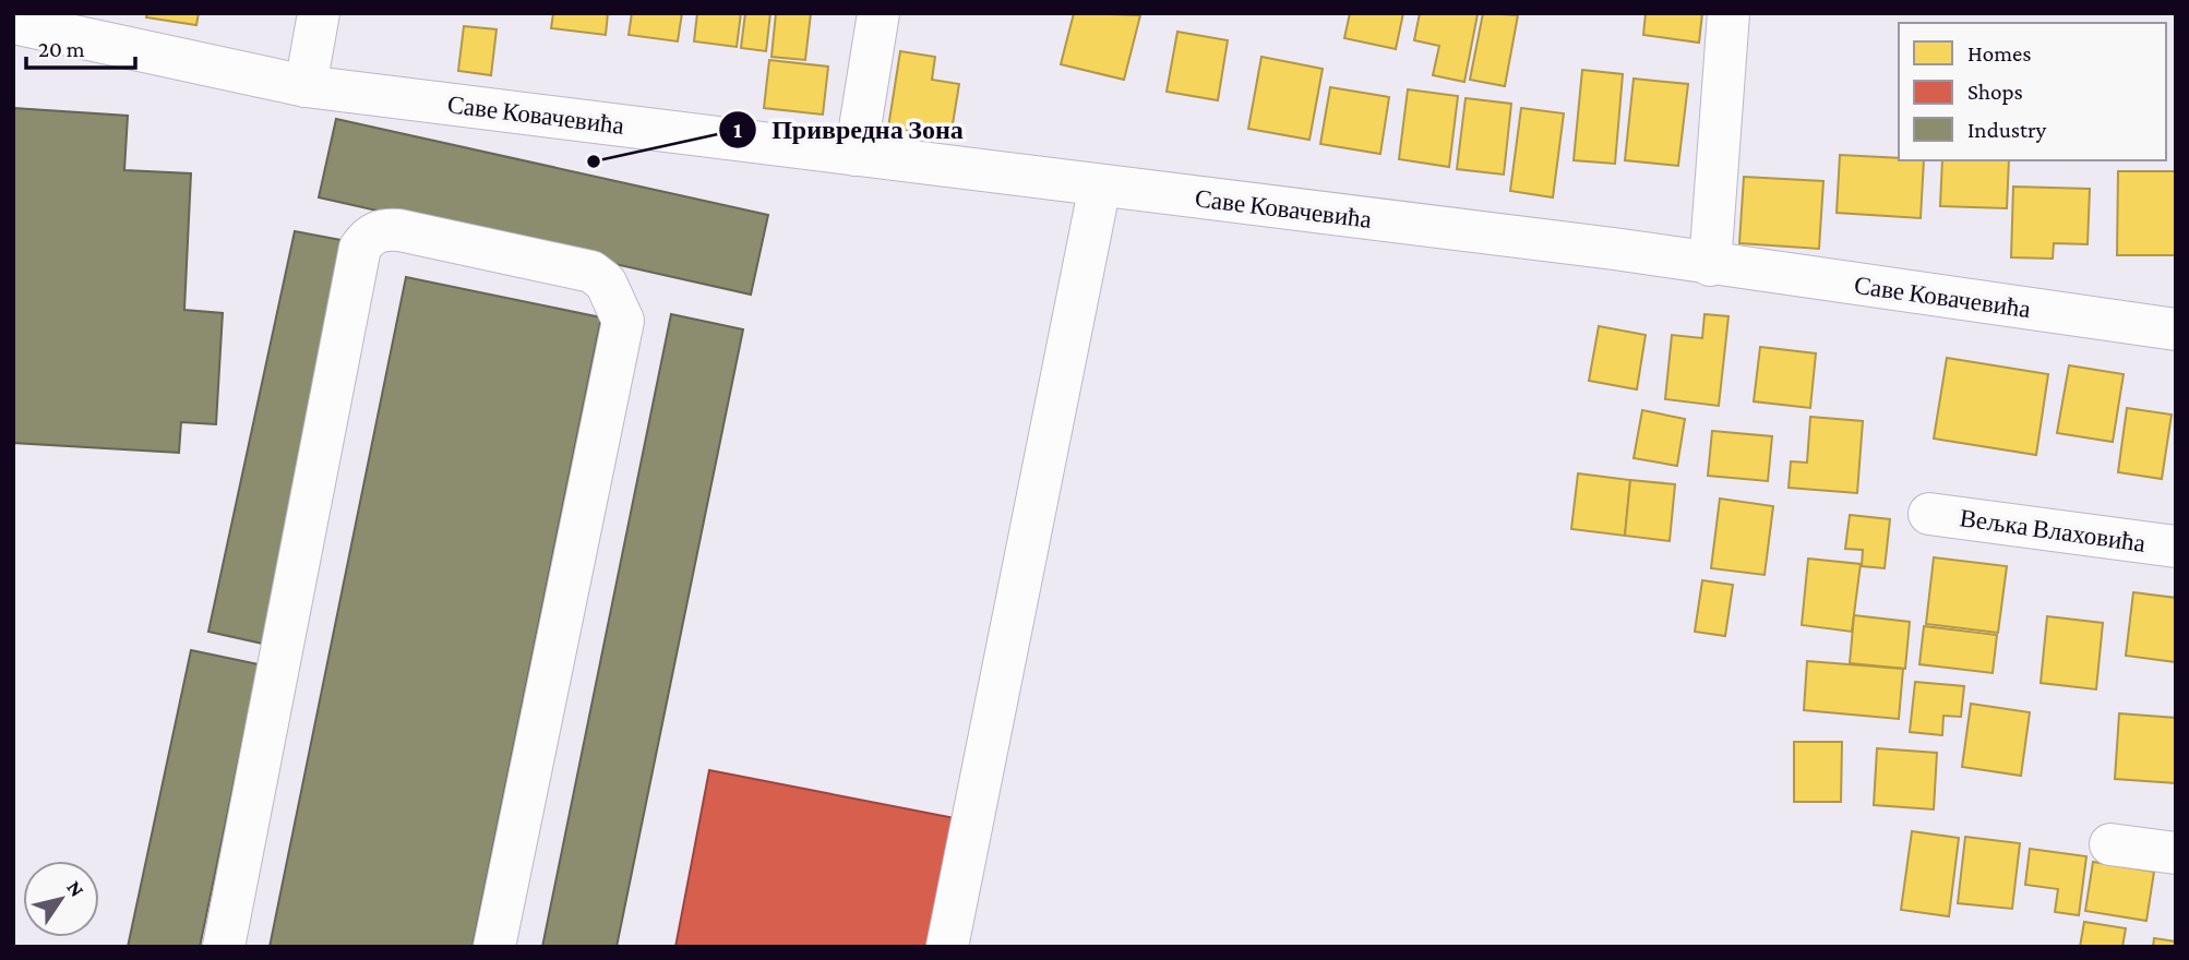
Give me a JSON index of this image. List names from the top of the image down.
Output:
{
  "streets": {
    "street": ["Саве Ковачевића", "Вељка Влаховића"]
  },
  "places": ["Привредна Зона"],
  "legend": ["Homes", "Shops", "Industry"],
  "scale_bar": "20 m",
  "north": "top right"
}
